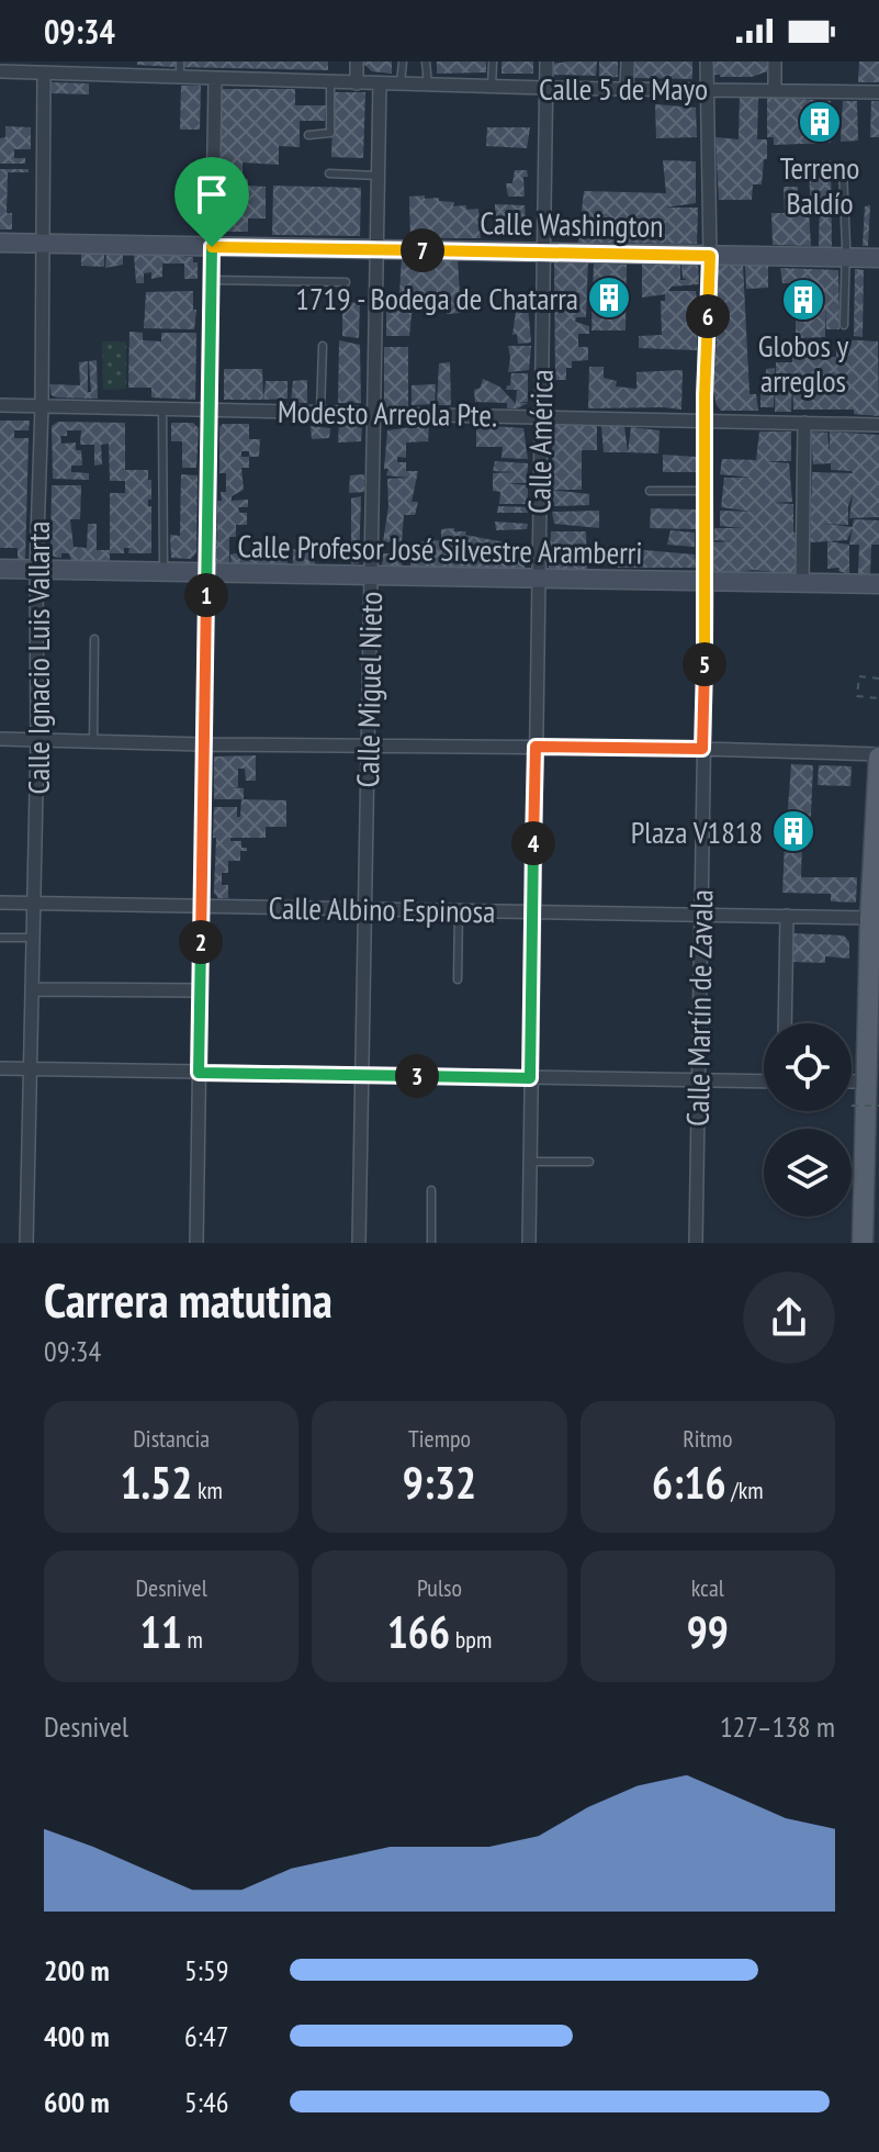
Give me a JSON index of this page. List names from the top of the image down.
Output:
{
  "streets": {
    "main road": ["Calle Washington", "Calle Profesor José Silvestre Aramberri"],
    "street": [
      "Calle 5 de Mayo",
      "Modesto Arreola Pte.",
      "Calle América",
      "Calle Ignacio Luis Vallarta",
      "Calle Miguel Nieto",
      "Calle Albino Espinosa",
      "Calle Martín de Zavala"
    ]
  },
  "crossings": [
    ["Calle 5 de Mayo", "Calle América"],
    ["Calle 5 de Mayo", "Calle Ignacio Luis Vallarta"],
    ["Calle 5 de Mayo", "Calle Miguel Nieto"],
    ["Calle 5 de Mayo", "Calle Martín de Zavala"],
    ["Calle Washington", "Calle América"],
    ["Calle Washington", "Calle Ignacio Luis Vallarta"],
    ["Calle Washington", "Calle Miguel Nieto"],
    ["Calle Washington", "Calle Martín de Zavala"],
    ["Modesto Arreola Pte.", "Calle América"],
    ["Modesto Arreola Pte.", "Calle Ignacio Luis Vallarta"],
    ["Modesto Arreola Pte.", "Calle Miguel Nieto"],
    ["Modesto Arreola Pte.", "Calle Martín de Zavala"],
    ["Calle América", "Calle Profesor José Silvestre Aramberri"],
    ["Calle América", "Calle Albino Espinosa"],
    ["Calle Profesor José Silvestre Aramberri", "Calle Ignacio Luis Vallarta"],
    ["Calle Profesor José Silvestre Aramberri", "Calle Miguel Nieto"],
    ["Calle Profesor José Silvestre Aramberri", "Calle Martín de Zavala"],
    ["Calle Ignacio Luis Vallarta", "Calle Albino Espinosa"],
    ["Calle Miguel Nieto", "Calle Albino Espinosa"],
    ["Calle Albino Espinosa", "Calle Martín de Zavala"]
  ],
  "places": {
    "building": [
      "Terreno Baldío",
      "1719 - Bodega de Chatarra",
      "Globos y arreglos",
      "Plaza V1818"
    ]
  },
  "page": {
    "status": "09:34",
    "pins": [
      "7",
      "6",
      "1",
      "5",
      "4",
      "2",
      "3"
    ],
    "heading": ["Carrera matutina", "09:34"],
    "stats": [
      ["Distancia", "1.52 km"],
      ["Tiempo", "9:32"],
      ["Ritmo", "6:16 /km"],
      ["Desnivel", "11 m"],
      ["Pulso", "166 bpm"],
      ["kcal", "99"]
    ],
    "chart": ["Desnivel", "127–138 m"],
    "list": [
      {
        "name": "200 m",
        "note": "5:59"
      },
      {
        "name": "400 m",
        "note": "6:47"
      },
      {
        "name": "600 m",
        "note": "5:46"
      }
    ]
  }
}
